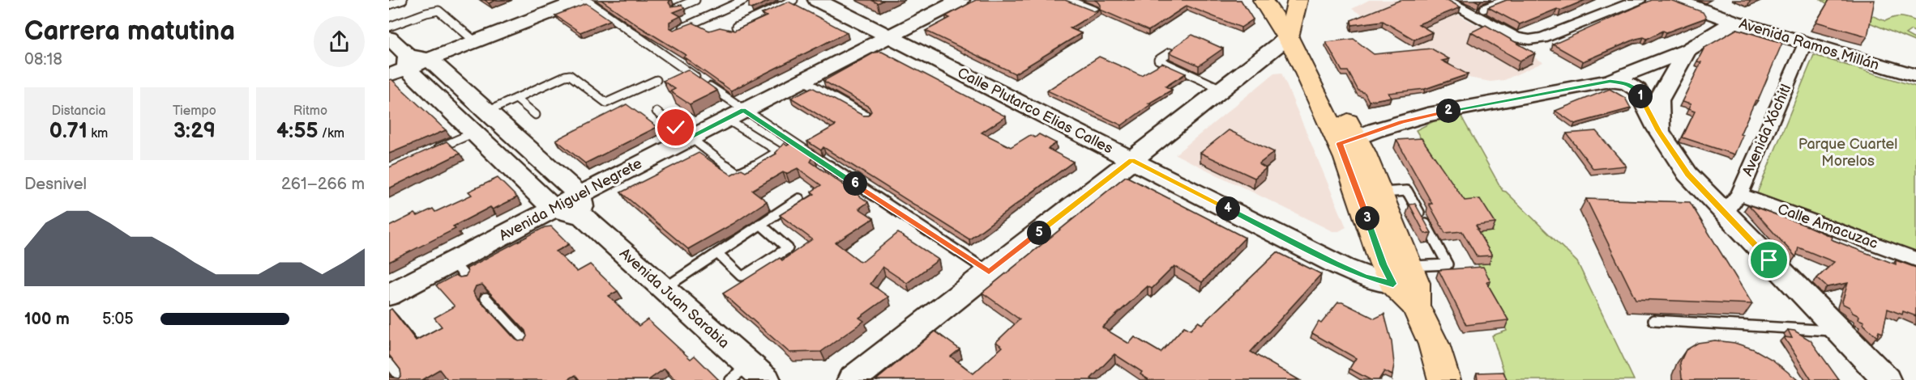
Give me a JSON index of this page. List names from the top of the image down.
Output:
{
  "streets": {
    "main road": [
      "Avenida Ramos Millán",
      "Calle Plutarco Elias Calles",
      "Avenida Miguel Negrete",
      "Avenida Juan Sarabia"
    ],
    "street": ["Avenida Xóchitl", "Calle Amacuzac"]
  },
  "crossings": [
    ["Avenida Ramos Millán", "Avenida Xóchitl"],
    ["Calle Plutarco Elias Calles", "Avenida Miguel Negrete"],
    ["Avenida Xóchitl", "Calle Amacuzac"],
    ["Avenida Miguel Negrete", "Avenida Juan Sarabia"]
  ],
  "parks": ["Parque Cuartel Morelos"],
  "page": {
    "heading": ["Carrera matutina", "08:18"],
    "stats": [
      ["Distancia", "0.71 km"],
      ["Tiempo", "3:29"],
      ["Ritmo", "4:55 /km"]
    ],
    "pins": [
      "1",
      "2",
      "6",
      "4",
      "3",
      "5"
    ],
    "chart": ["Desnivel", "261–266 m"],
    "list": [
      {
        "name": "100 m",
        "note": "5:05"
      }
    ]
  }
}
